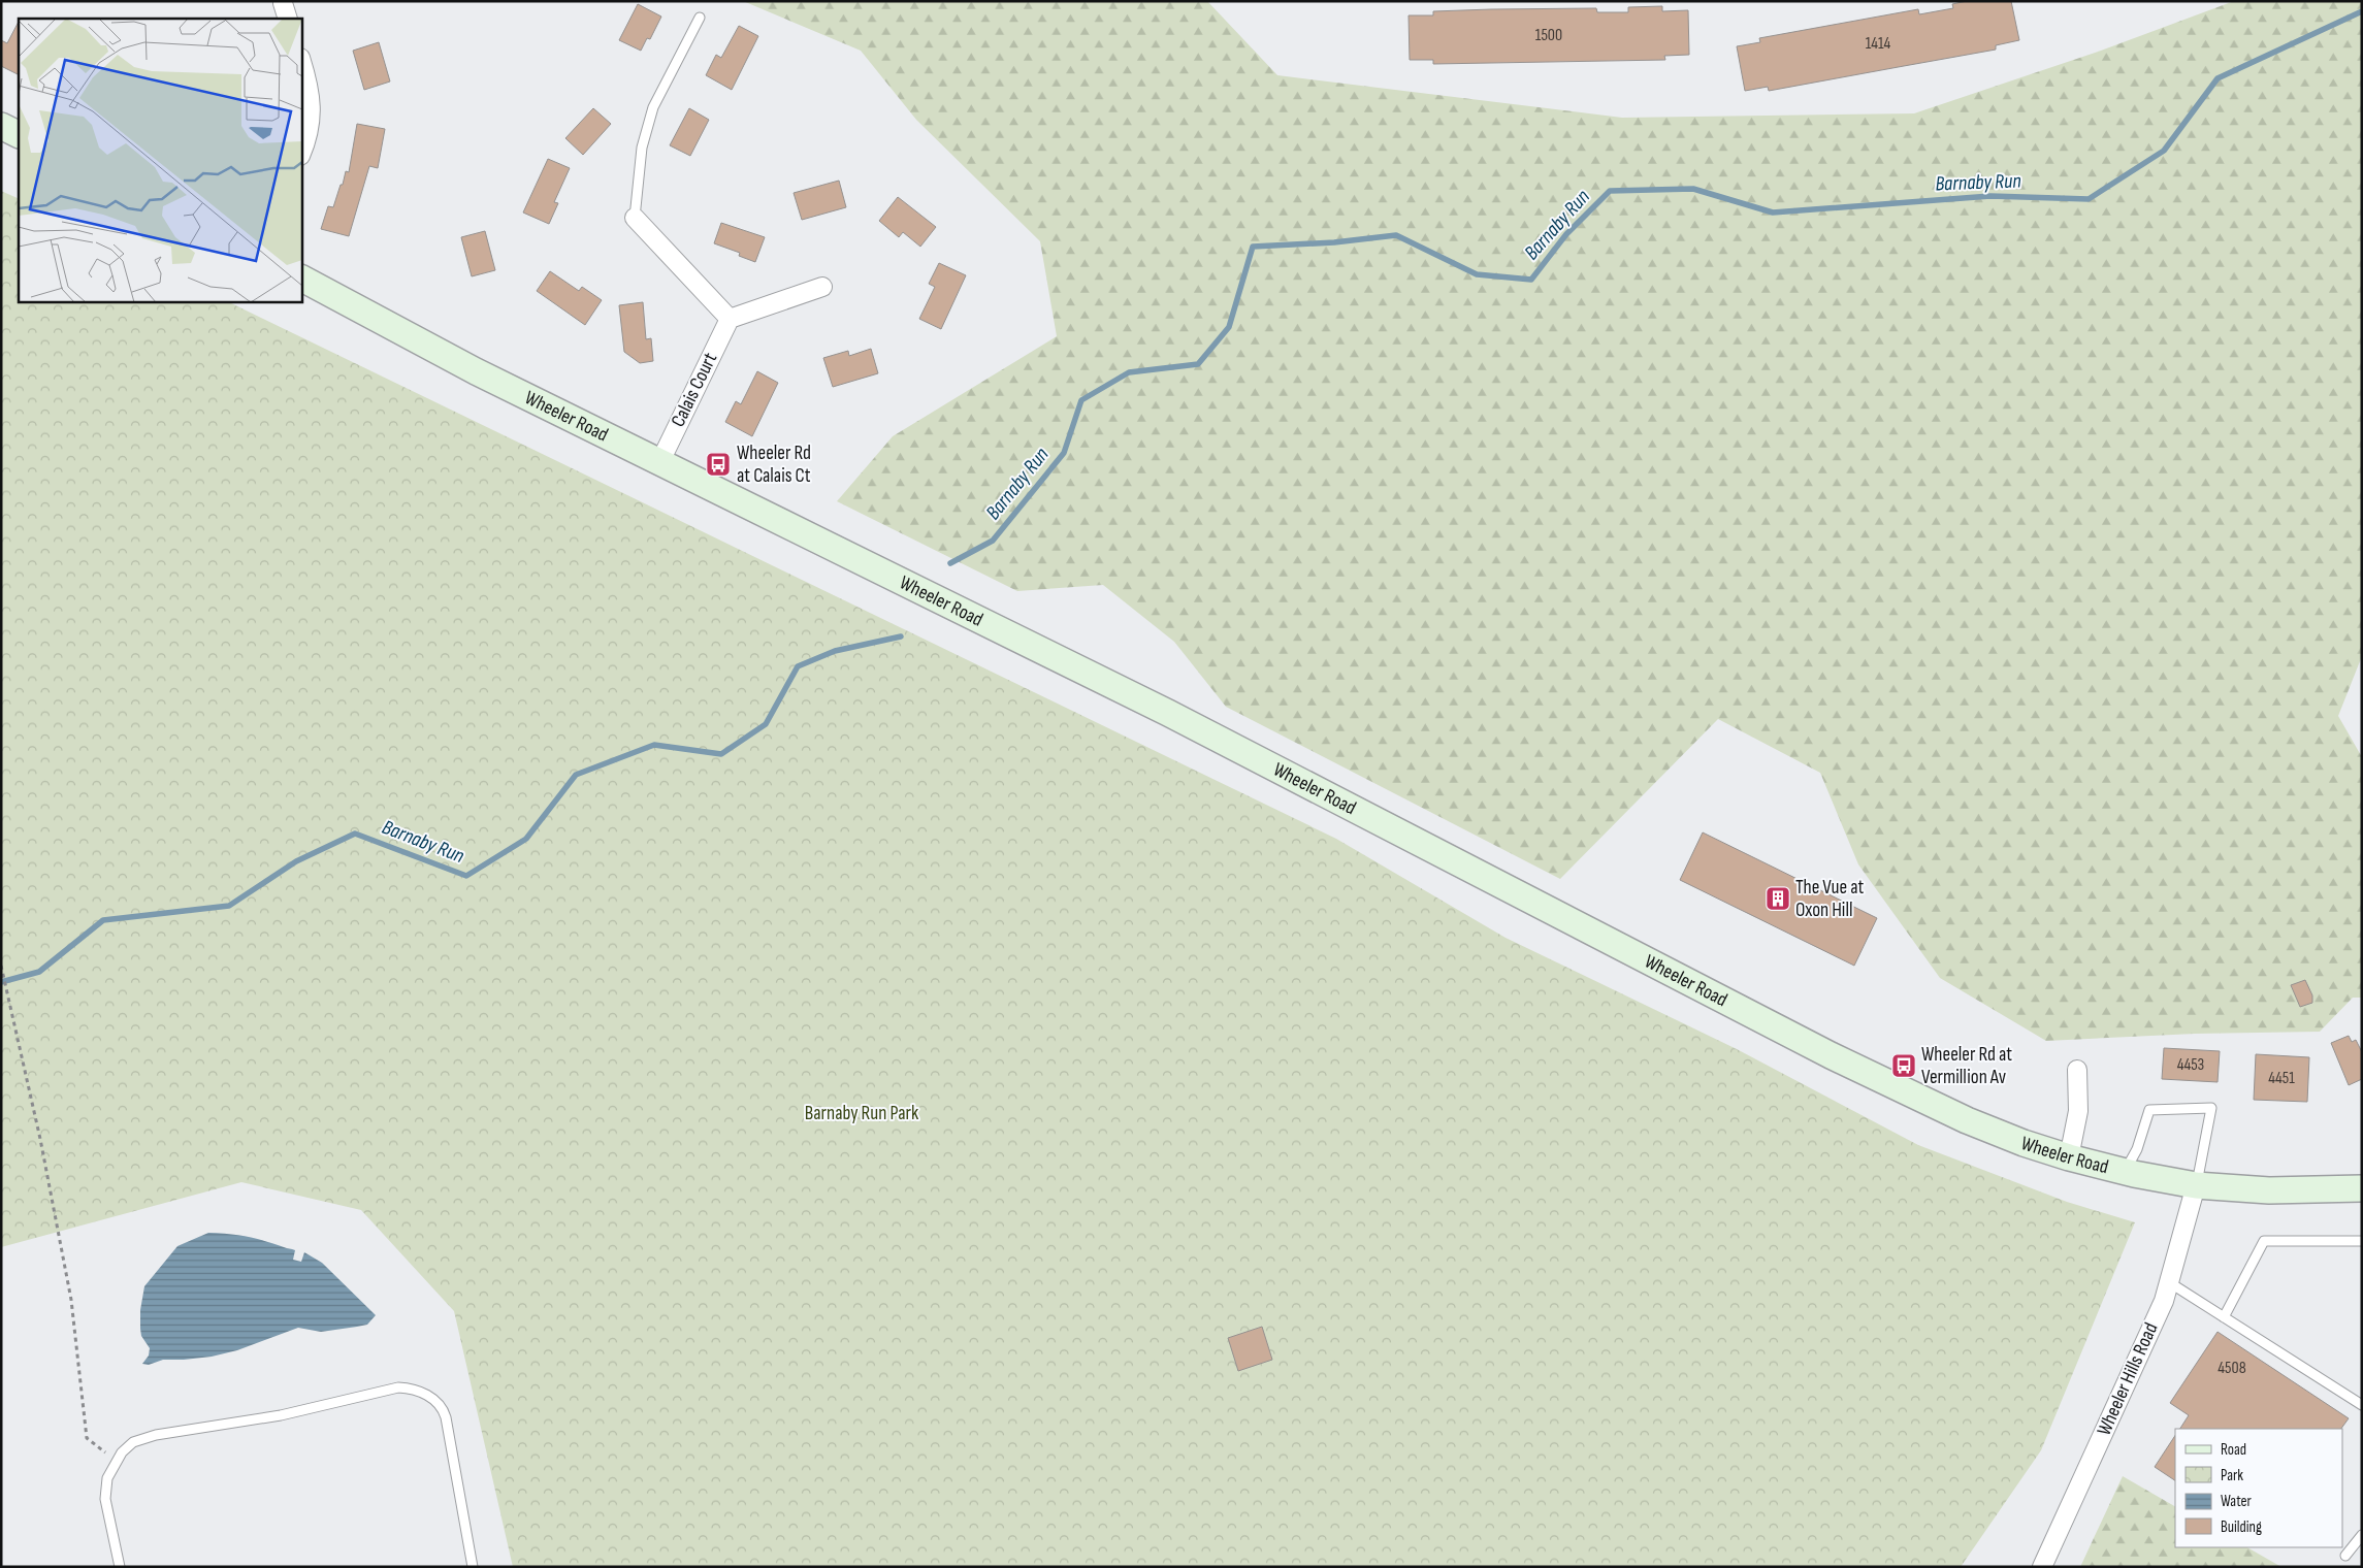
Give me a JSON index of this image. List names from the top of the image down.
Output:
{
  "streets": {
    "main road": ["Wheeler Road"],
    "street": ["Calais Court", "Wheeler Hills Road"]
  },
  "crossings": [
    ["Calais Court", "Wheeler Road"],
    ["Wheeler Road", "Wheeler Hills Road"]
  ],
  "water": ["Barnaby Run"],
  "parks": ["Barnaby Run Park"],
  "places": {
    "bus stop": ["Wheeler Rd at Calais Ct", "Wheeler Rd at Vermillion Av"],
    "building": ["The Vue at Oxon Hill"]
  },
  "house_numbers": [
    "1500",
    "1414",
    "4453",
    "4451",
    "4508"
  ],
  "legend": [
    "Road",
    "Park",
    "Water",
    "Building"
  ]
}
